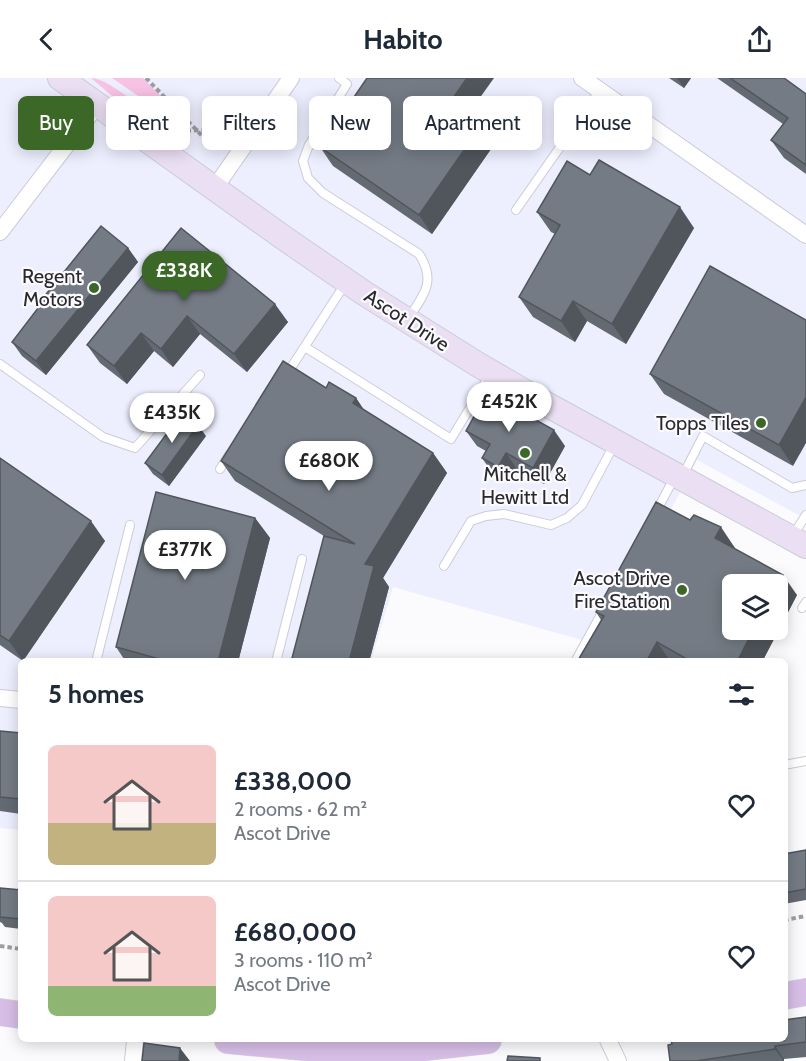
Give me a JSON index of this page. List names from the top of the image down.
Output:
{
  "streets": {
    "street": ["Ascot Drive"]
  },
  "places": [
    "Regent Motors",
    "Topps Tiles",
    "Mitchell & Hewitt Ltd",
    "Ascot Drive Fire Station"
  ],
  "page": {
    "header": "Habito",
    "chip": [
      "Buy",
      "Rent",
      "Filters",
      "New",
      "Apartment",
      "House"
    ],
    "price": [
      "£338K",
      "£452K",
      "£435K",
      "£680K",
      "£377K"
    ],
    "heading": "5 homes",
    "list": [
      {
        "name": "£338,000",
        "note": "2 rooms · 62 m² · Ascot Drive"
      },
      {
        "name": "£680,000",
        "note": "3 rooms · 110 m² · Ascot Drive"
      }
    ]
  }
}
